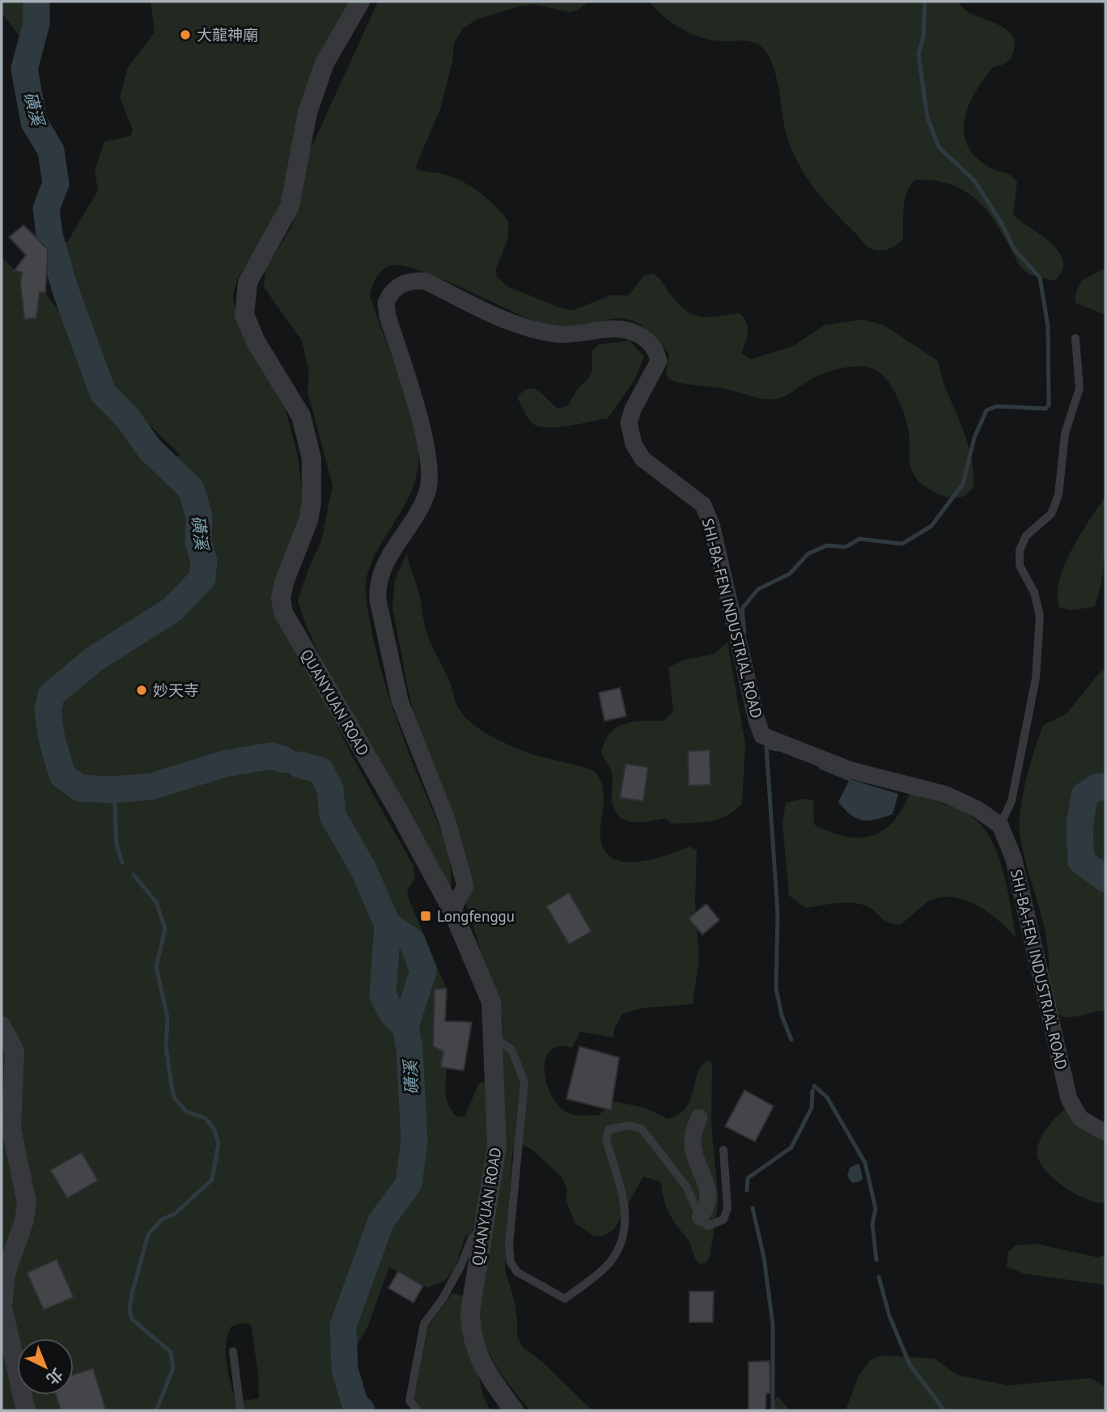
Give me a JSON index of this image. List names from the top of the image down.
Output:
{
  "streets": {
    "street": ["SHI-BA-FEN INDUSTRIAL ROAD", "QUANYUAN ROAD"]
  },
  "crossings": [
    ["SHI-BA-FEN INDUSTRIAL ROAD", "QUANYUAN ROAD"]
  ],
  "water": ["磺溪"],
  "places": {
    "other": ["大龍神廟", "妙天寺"],
    "transit": ["Longfenggu"]
  },
  "north": "bottom right"
}
